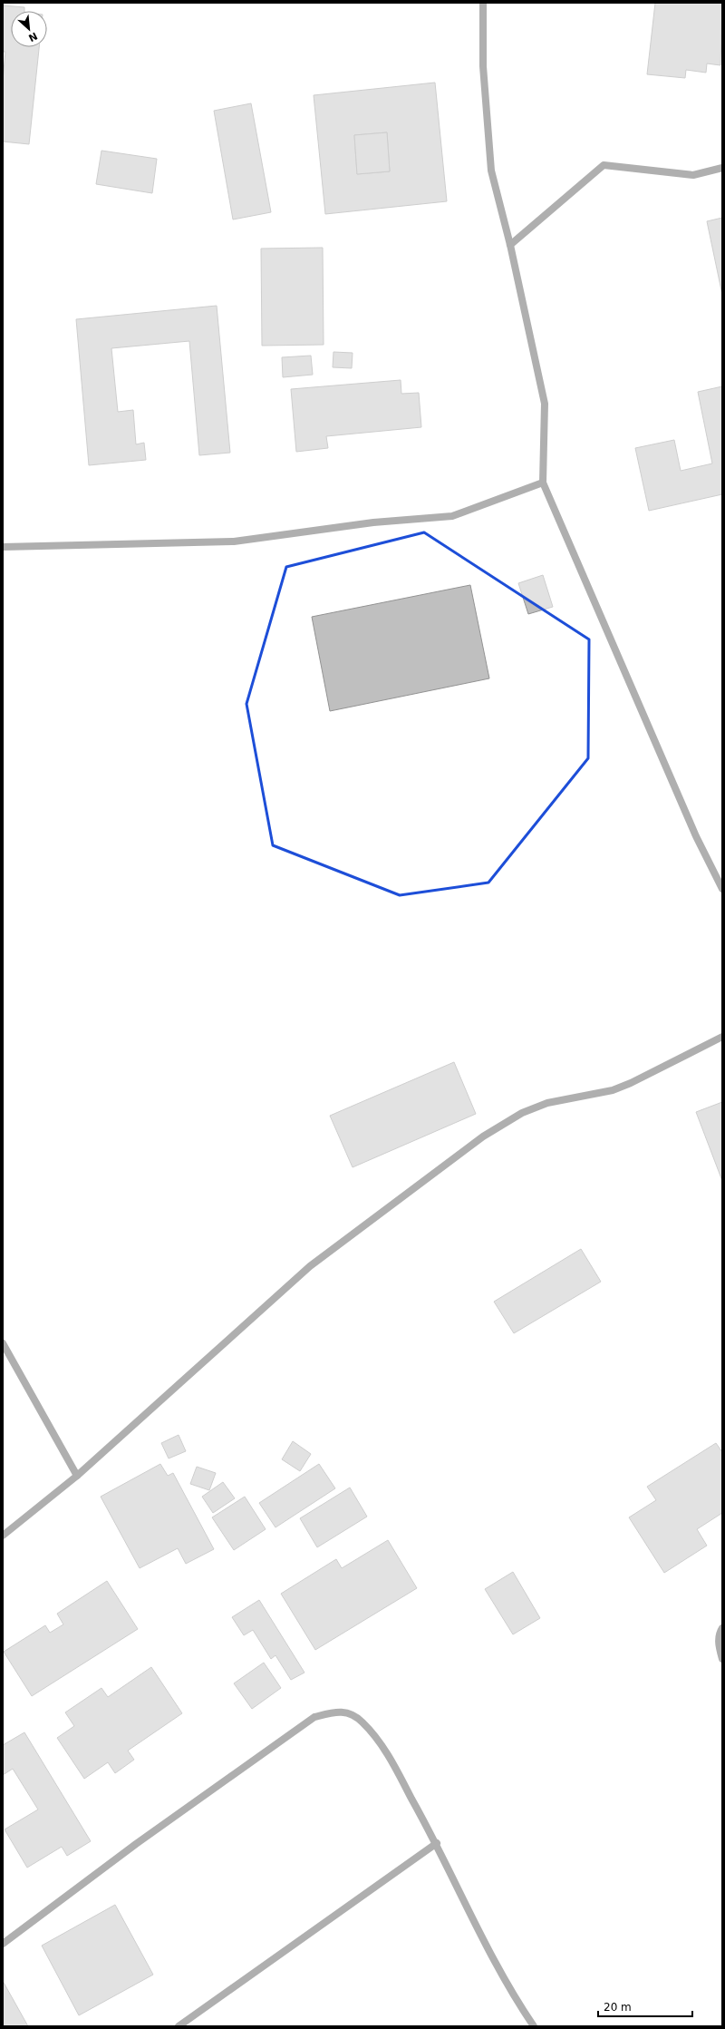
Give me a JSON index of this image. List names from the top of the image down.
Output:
{
  "scale_bar": "20 m",
  "north": "bottom right"
}
